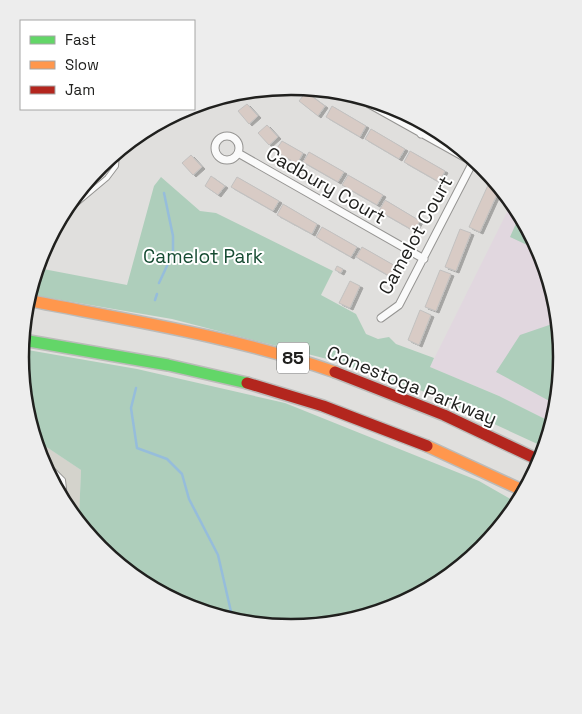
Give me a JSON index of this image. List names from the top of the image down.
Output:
{
  "streets": {
    "highway": ["85", "Conestoga Parkway"],
    "street": ["Cadbury Court", "Camelot Court"]
  },
  "crossings": [
    ["Cadbury Court", "Camelot Court"]
  ],
  "parks": ["Camelot Park"],
  "legend": ["Fast", "Slow", "Jam"]
}
